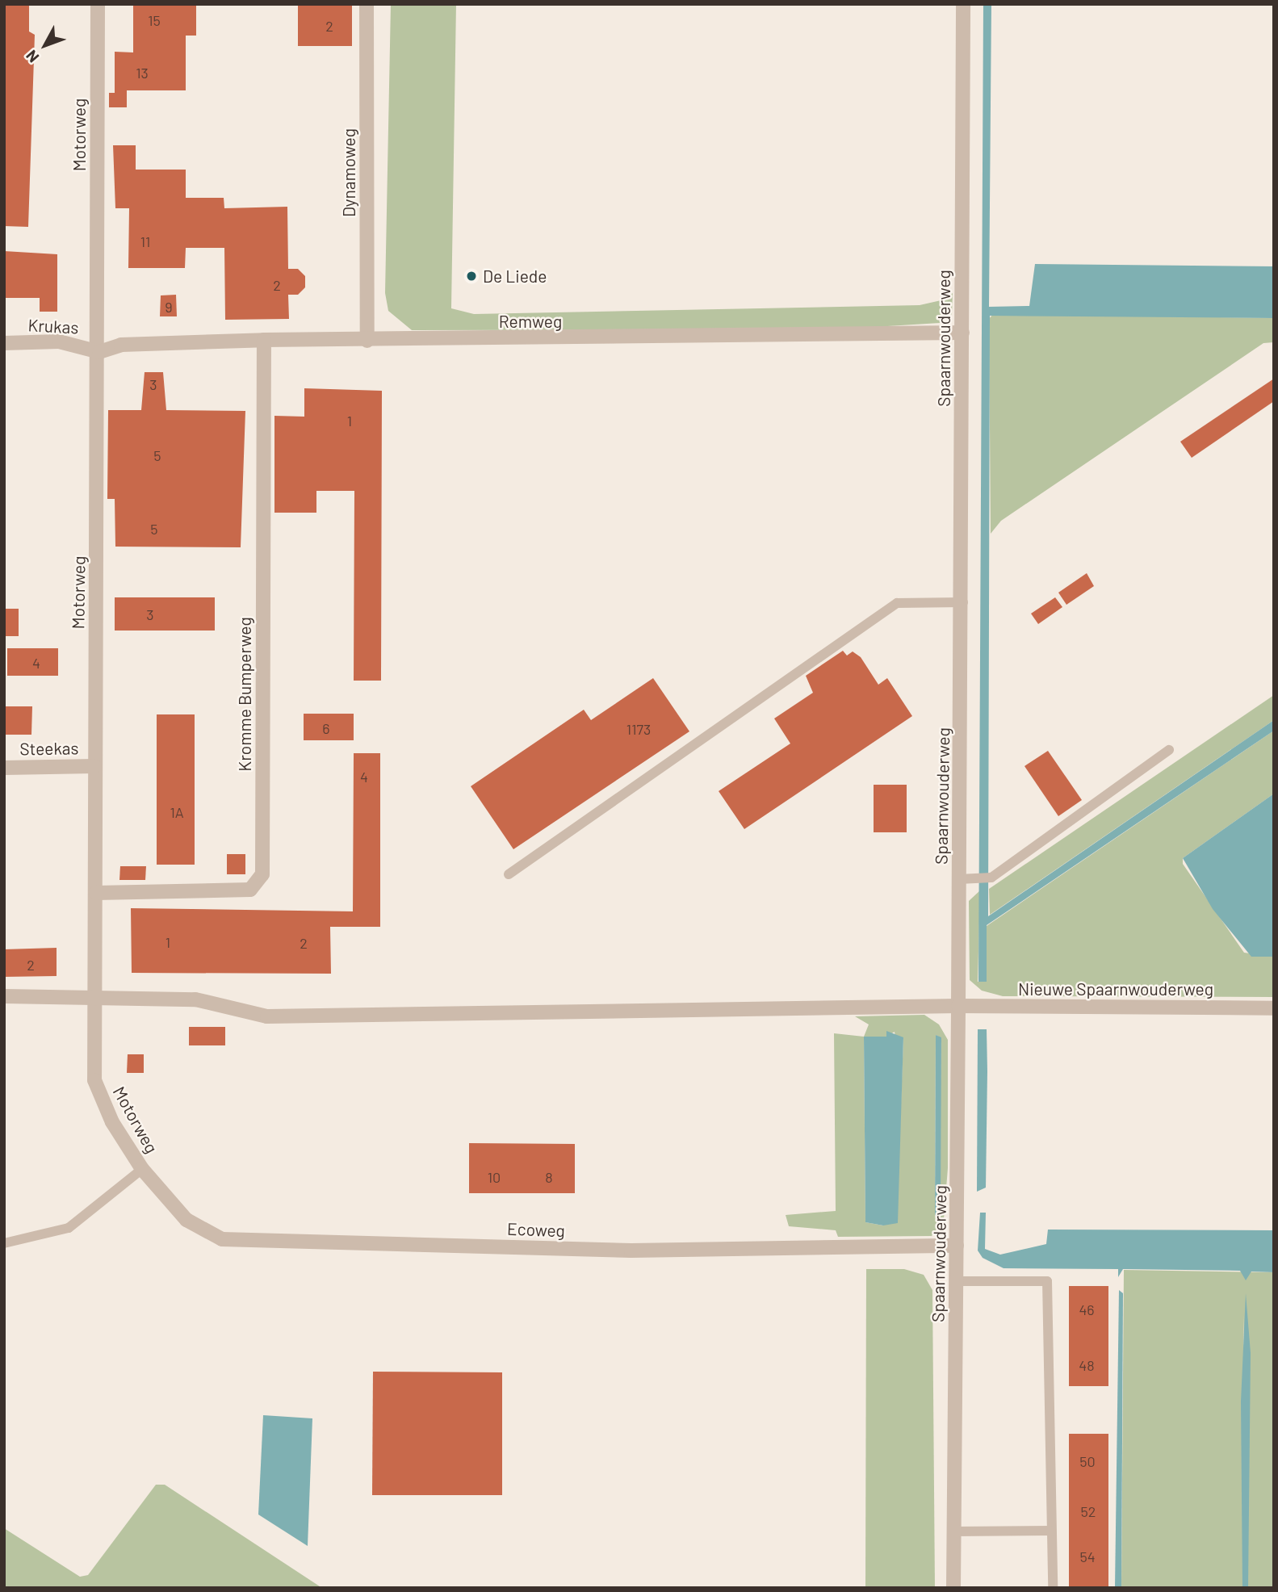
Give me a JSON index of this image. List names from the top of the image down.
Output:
{
  "streets": {
    "street": [
      "Motorweg",
      "Dynamoweg",
      "Remweg",
      "Krukas",
      "Spaarnwouderweg",
      "Kromme Bumperweg",
      "Steekas",
      "Nieuwe Spaarnwouderweg",
      "Ecoweg"
    ]
  },
  "crossings": [
    ["Motorweg", "Remweg"],
    ["Motorweg", "Krukas"],
    ["Motorweg", "Kromme Bumperweg"],
    ["Motorweg", "Steekas"],
    ["Motorweg", "Nieuwe Spaarnwouderweg"],
    ["Motorweg", "Ecoweg"],
    ["Dynamoweg", "Remweg"],
    ["Remweg", "Krukas"],
    ["Remweg", "Spaarnwouderweg"],
    ["Remweg", "Kromme Bumperweg"],
    ["Spaarnwouderweg", "Nieuwe Spaarnwouderweg"],
    ["Spaarnwouderweg", "Ecoweg"]
  ],
  "places": ["De Liede"],
  "house_numbers": [
    "15",
    "2",
    "13",
    "11",
    "2",
    "9",
    "3",
    "1",
    "5",
    "5",
    "3",
    "4",
    "6",
    "1173",
    "4",
    "1A",
    "1",
    "2",
    "2",
    "10",
    "8",
    "46",
    "48",
    "50",
    "52",
    "54"
  ],
  "north": "bottom left"
}
